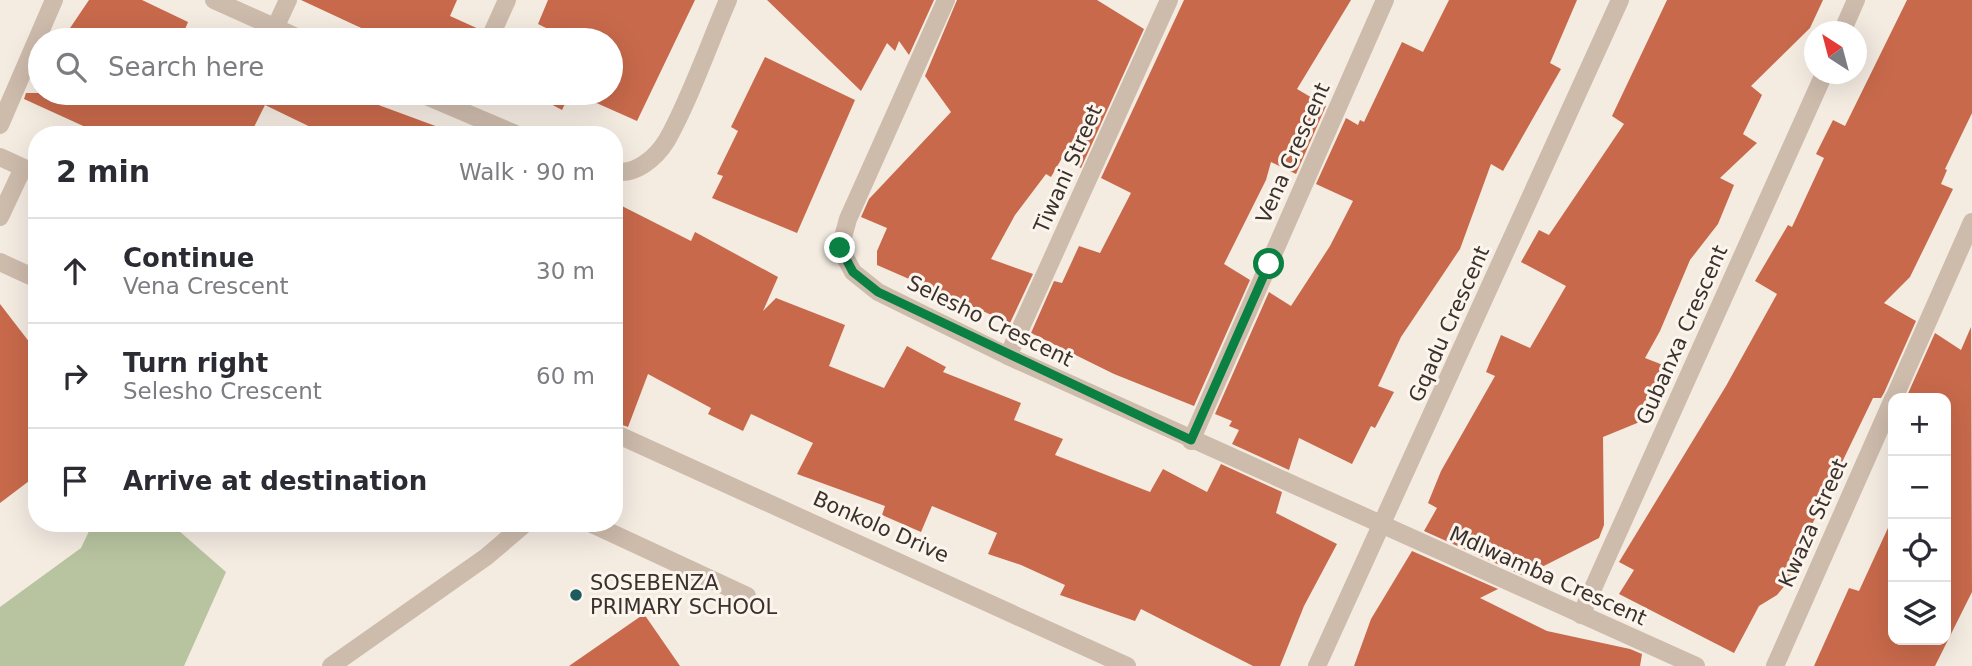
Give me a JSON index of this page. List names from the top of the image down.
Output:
{
  "streets": {
    "street": [
      "Vena Crescent",
      "Tiwani Street",
      "Selesho Crescent",
      "Gqadu Crescent",
      "Gubanxa Crescent",
      "Kwaza Street",
      "Bonkolo Drive",
      "Mdlwamba Crescent"
    ]
  },
  "crossings": [
    ["Vena Crescent", "Selesho Crescent"],
    ["Tiwani Street", "Selesho Crescent"],
    ["Selesho Crescent", "Gqadu Crescent"],
    ["Selesho Crescent", "Mdlwamba Crescent"],
    ["Gqadu Crescent", "Mdlwamba Crescent"],
    ["Gubanxa Crescent", "Mdlwamba Crescent"]
  ],
  "places": ["SOSEBENZA PRIMARY SCHOOL"],
  "north": "top left",
  "page": {
    "search": "Search here",
    "heading": ["2 min", "Walk · 90 m"],
    "list": [
      ["Continue", "Vena Crescent", "30 m"],
      ["Turn right", "Selesho Crescent", "60 m"],
      "Arrive at destination"
    ],
    "map_buttons": ["+", "−"]
  }
}
